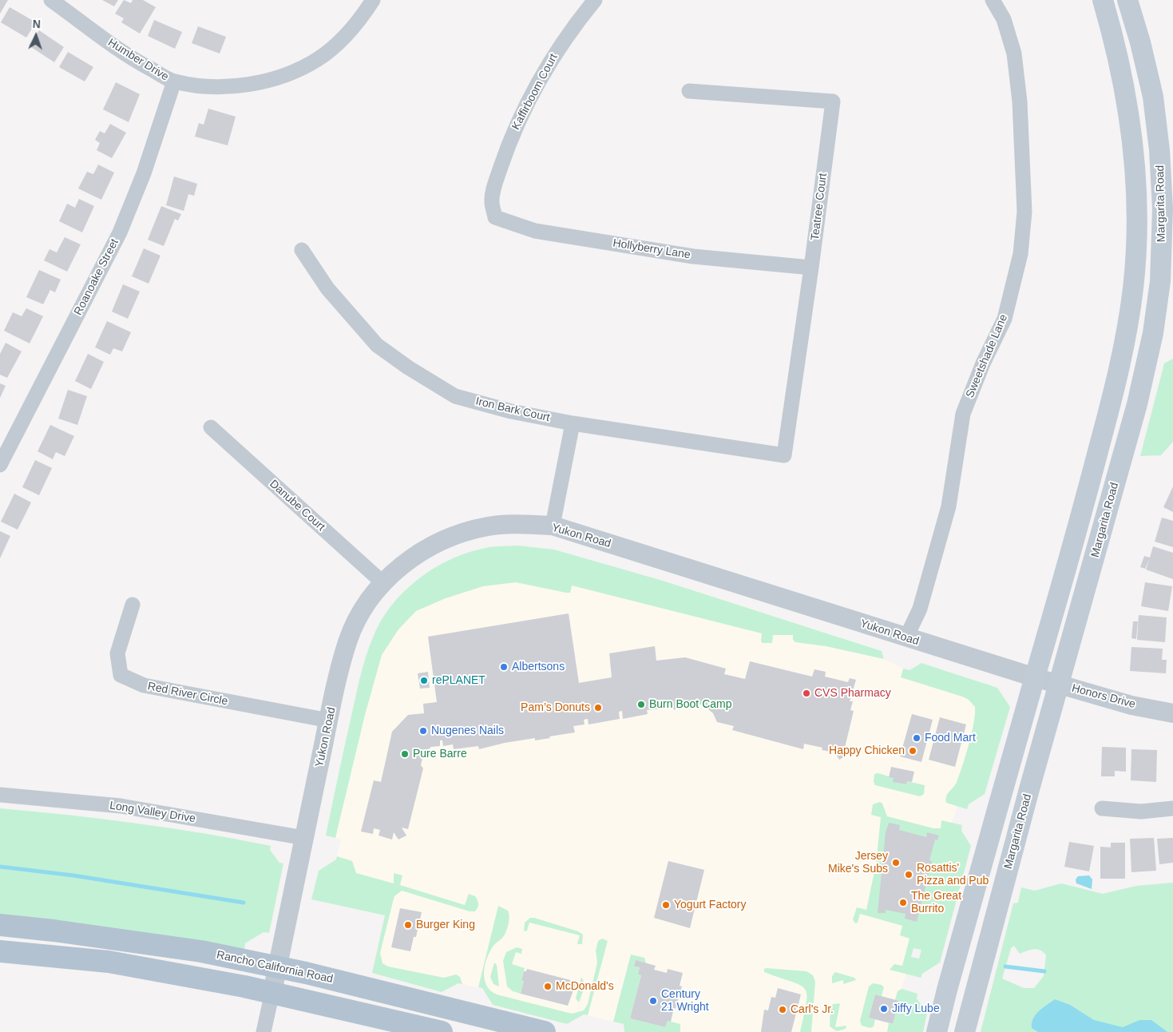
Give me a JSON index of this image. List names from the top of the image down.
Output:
{
  "streets": {
    "main road": ["Margarita Road", "Rancho California Road"],
    "street": [
      "Humber Drive",
      "Kaffirboom Court",
      "Teatree Court",
      "Hollyberry Lane",
      "Roanoake Street",
      "Sweetshade Lane",
      "Iron Bark Court",
      "Danube Court",
      "Yukon Road",
      "Red River Circle",
      "Honors Drive",
      "Long Valley Drive"
    ]
  },
  "crossings": [
    ["Humber Drive", "Roanoake Street"],
    ["Kaffirboom Court", "Hollyberry Lane"],
    ["Margarita Road", "Honors Drive"],
    ["Teatree Court", "Hollyberry Lane"],
    ["Teatree Court", "Iron Bark Court"],
    ["Sweetshade Lane", "Yukon Road"],
    ["Danube Court", "Yukon Road"],
    ["Yukon Road", "Red River Circle"],
    ["Yukon Road", "Honors Drive"],
    ["Yukon Road", "Long Valley Drive"],
    ["Yukon Road", "Rancho California Road"]
  ],
  "places": [
    "Albertsons",
    "rePLANET",
    "CVS Pharmacy",
    "Burn Boot Camp",
    "Pam’s Donuts",
    "Nugenes Nails",
    "Food Mart",
    "Happy Chicken",
    "Pure Barre",
    "Jersey Mike's Subs",
    "Rosattis' Pizza and Pub",
    "The Great Burrito",
    "Yogurt Factory",
    "Burger King",
    "McDonald's",
    "Century 21 Wright",
    "Jiffy Lube",
    "Carl's Jr."
  ],
  "north": "top"
}
